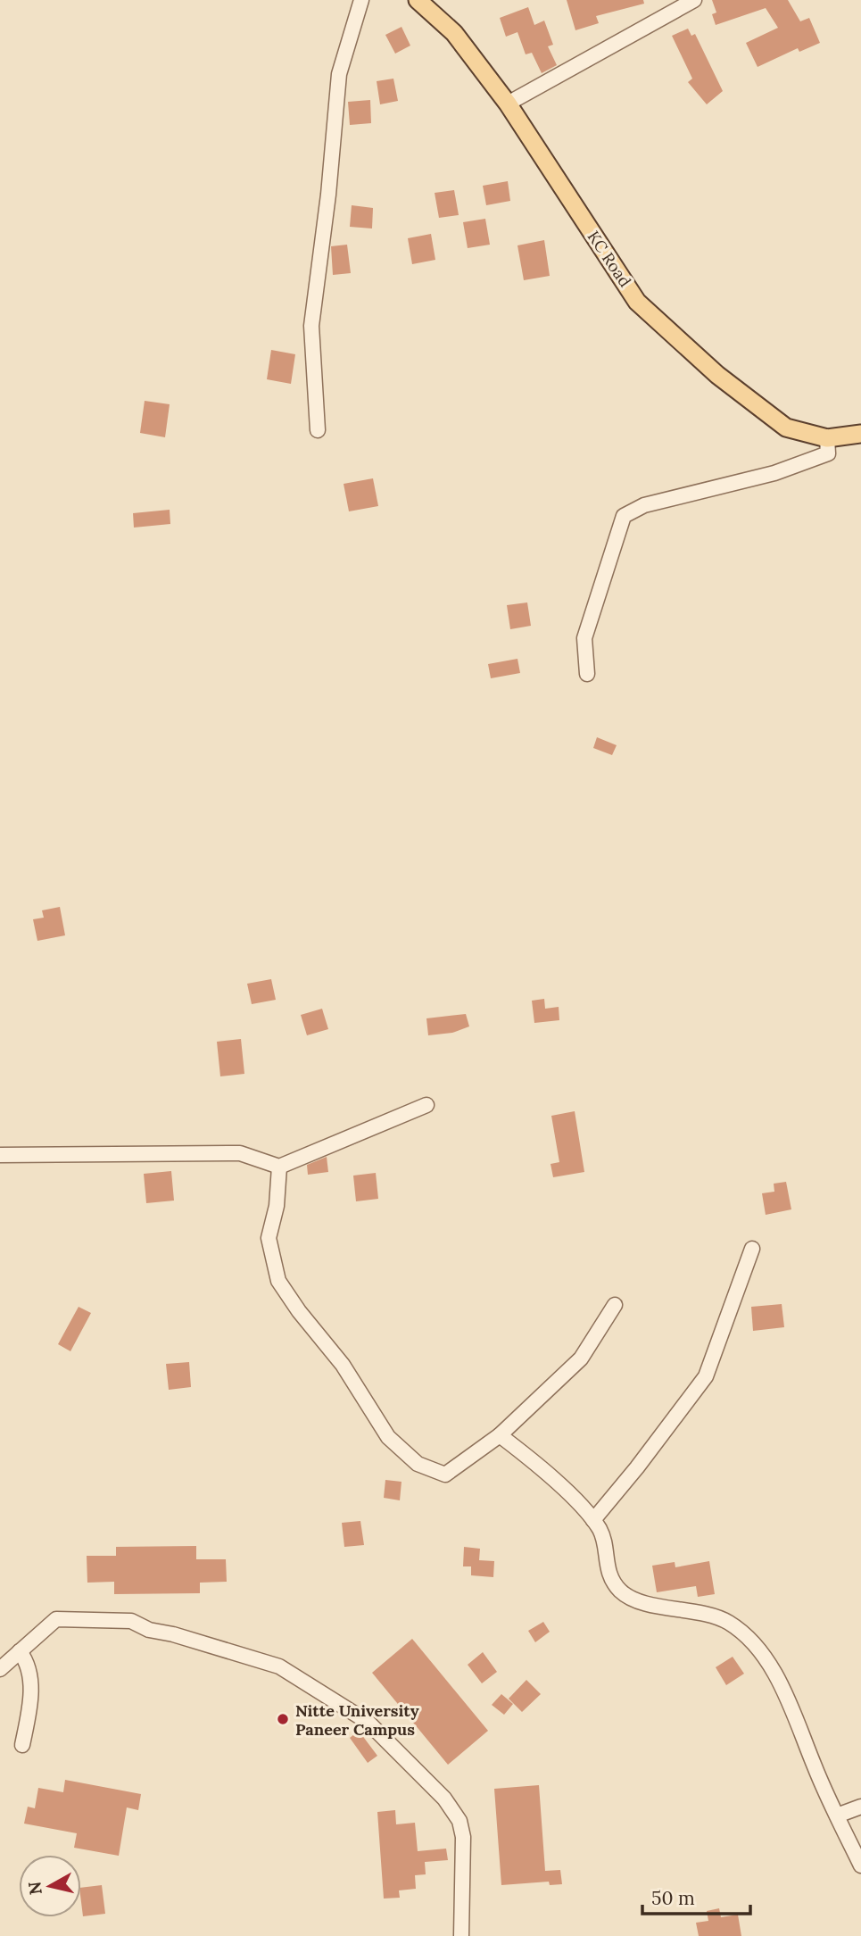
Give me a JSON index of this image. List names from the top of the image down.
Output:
{
  "streets": {
    "main road": ["KC Road"]
  },
  "places": ["Nitte University Paneer Campus"],
  "scale_bar": "50 m",
  "north": "left"
}
